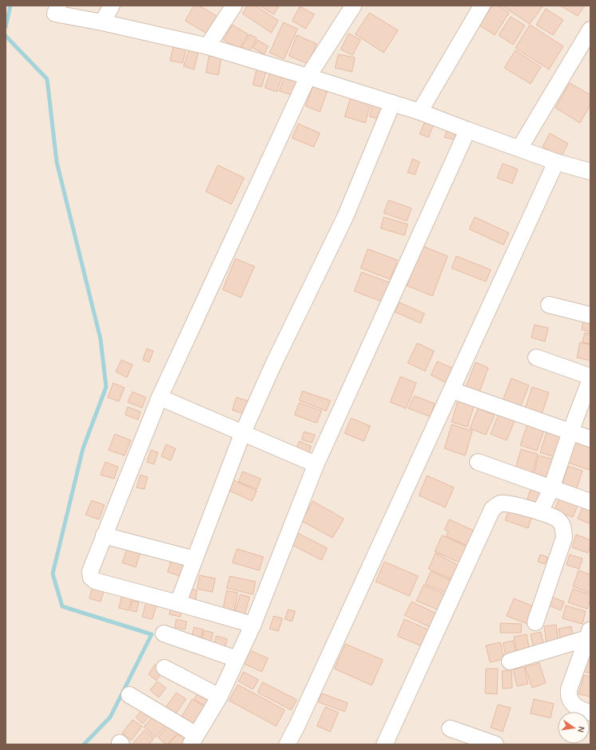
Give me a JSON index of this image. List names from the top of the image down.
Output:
{
  "north": "right"
}
